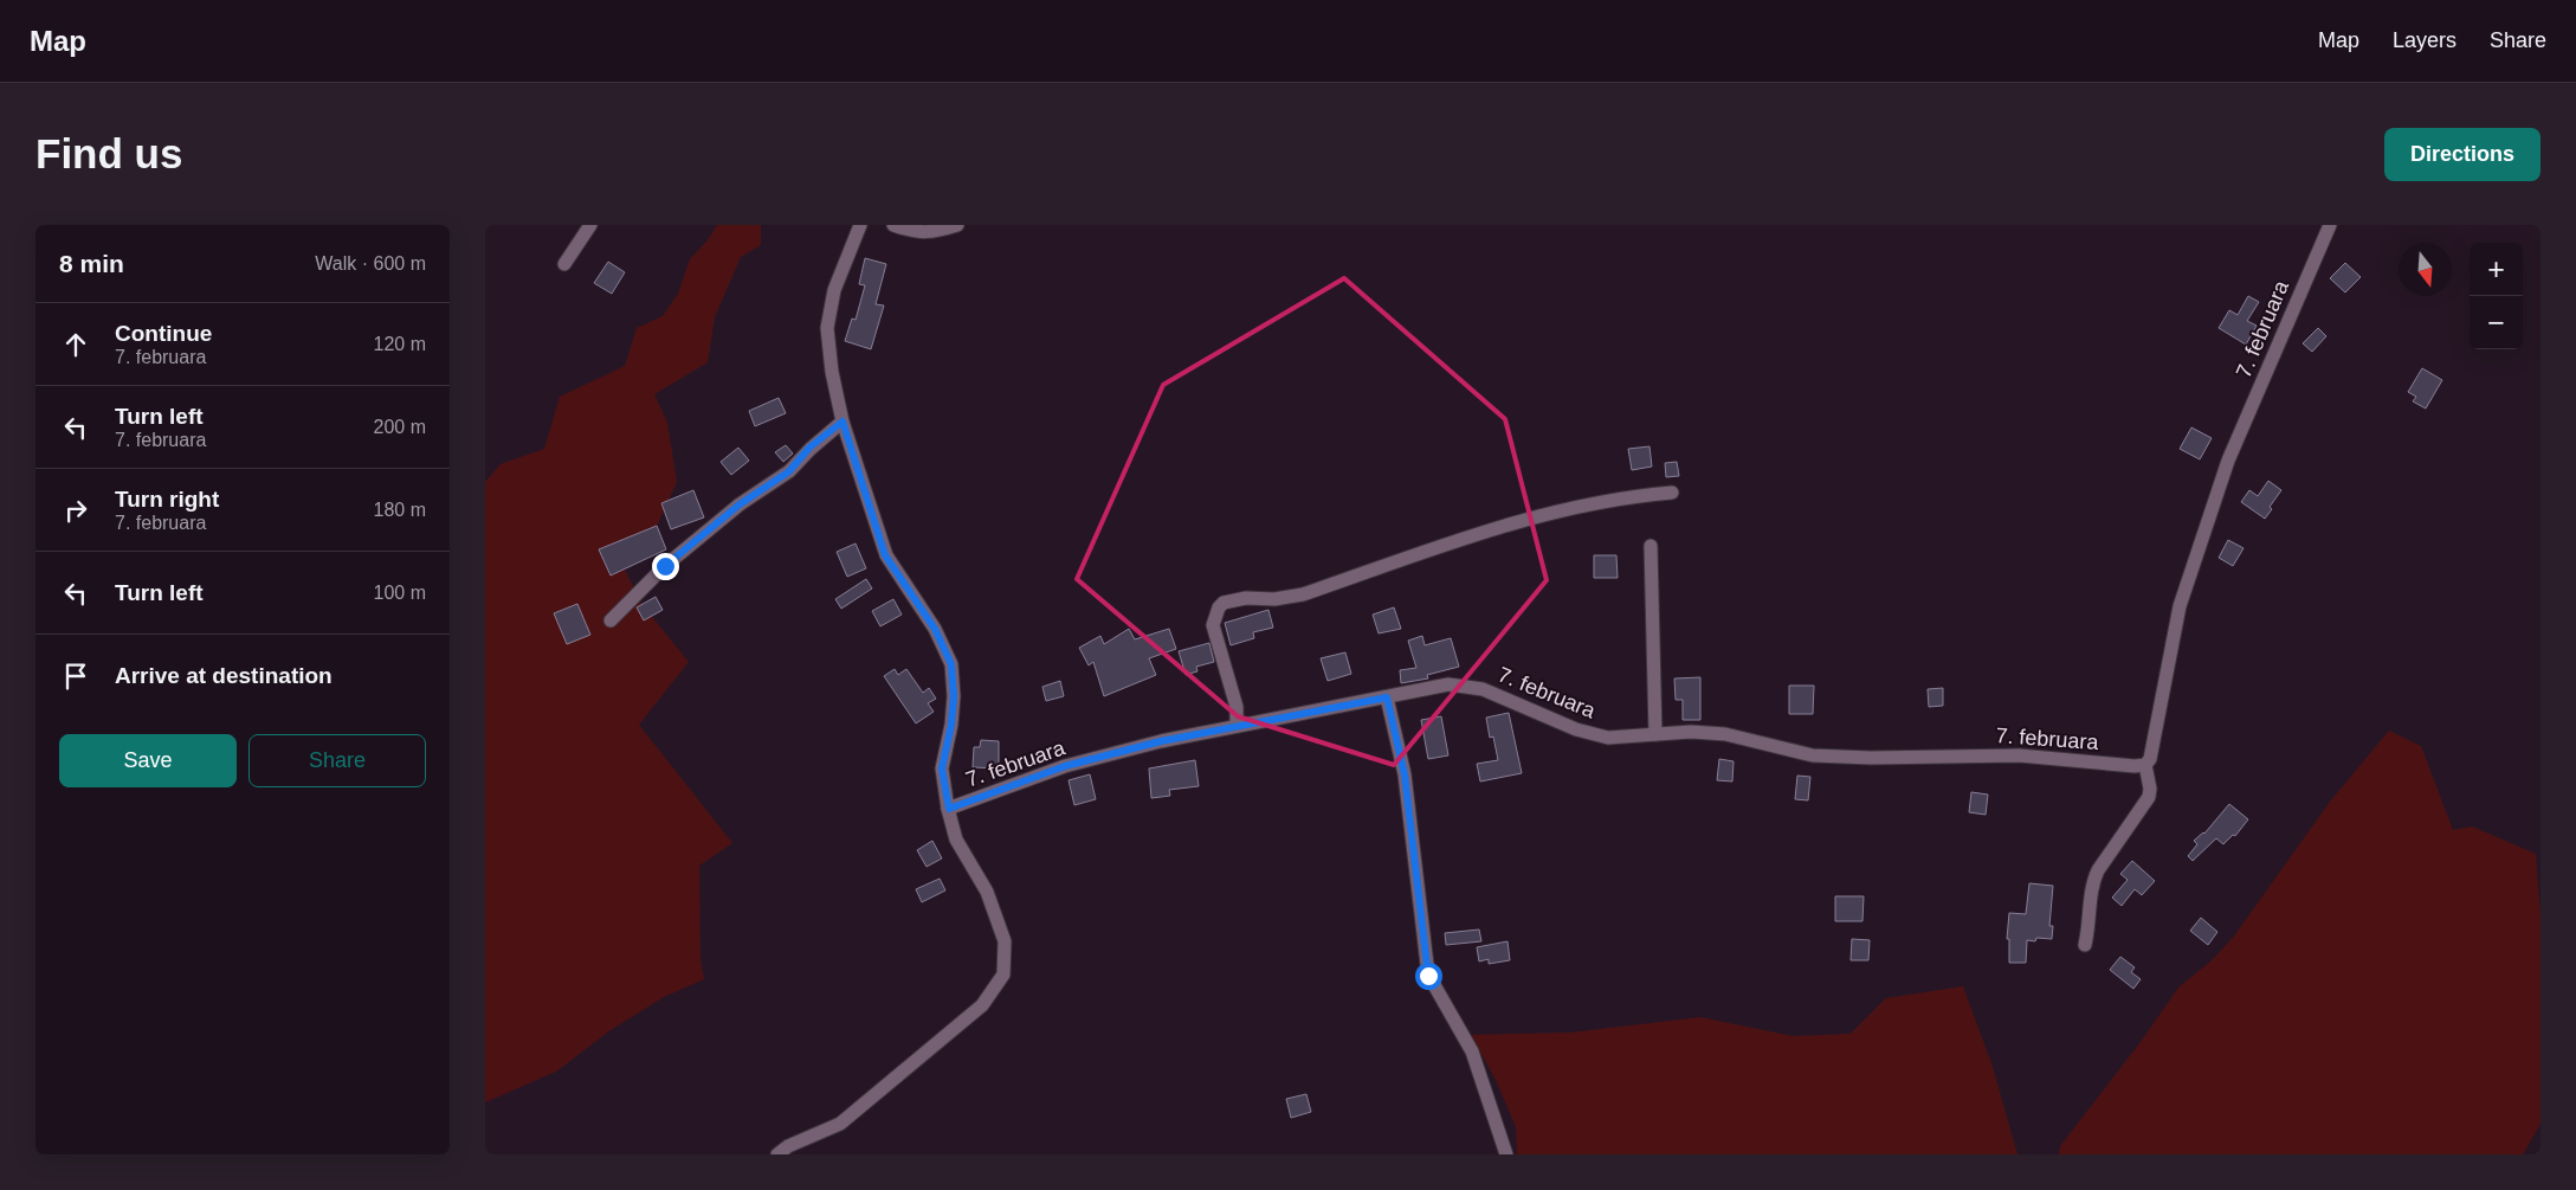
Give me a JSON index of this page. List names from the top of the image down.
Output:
{
  "streets": {
    "street": ["7. februara"]
  },
  "north": "bottom",
  "page": {
    "header": "Map",
    "nav": ["Map", "Layers", "Share"],
    "buttons": [
      "Directions",
      ["Save", "Share"]
    ],
    "title": "Find us",
    "heading": ["8 min", "Walk · 600 m"],
    "map_buttons": ["+", "−"],
    "list": [
      ["Continue", "7. februara", "120 m"],
      ["Turn left", "7. februara", "200 m"],
      ["Turn right", "7. februara", "180 m"],
      ["Turn left", "100 m"],
      "Arrive at destination"
    ]
  }
}
